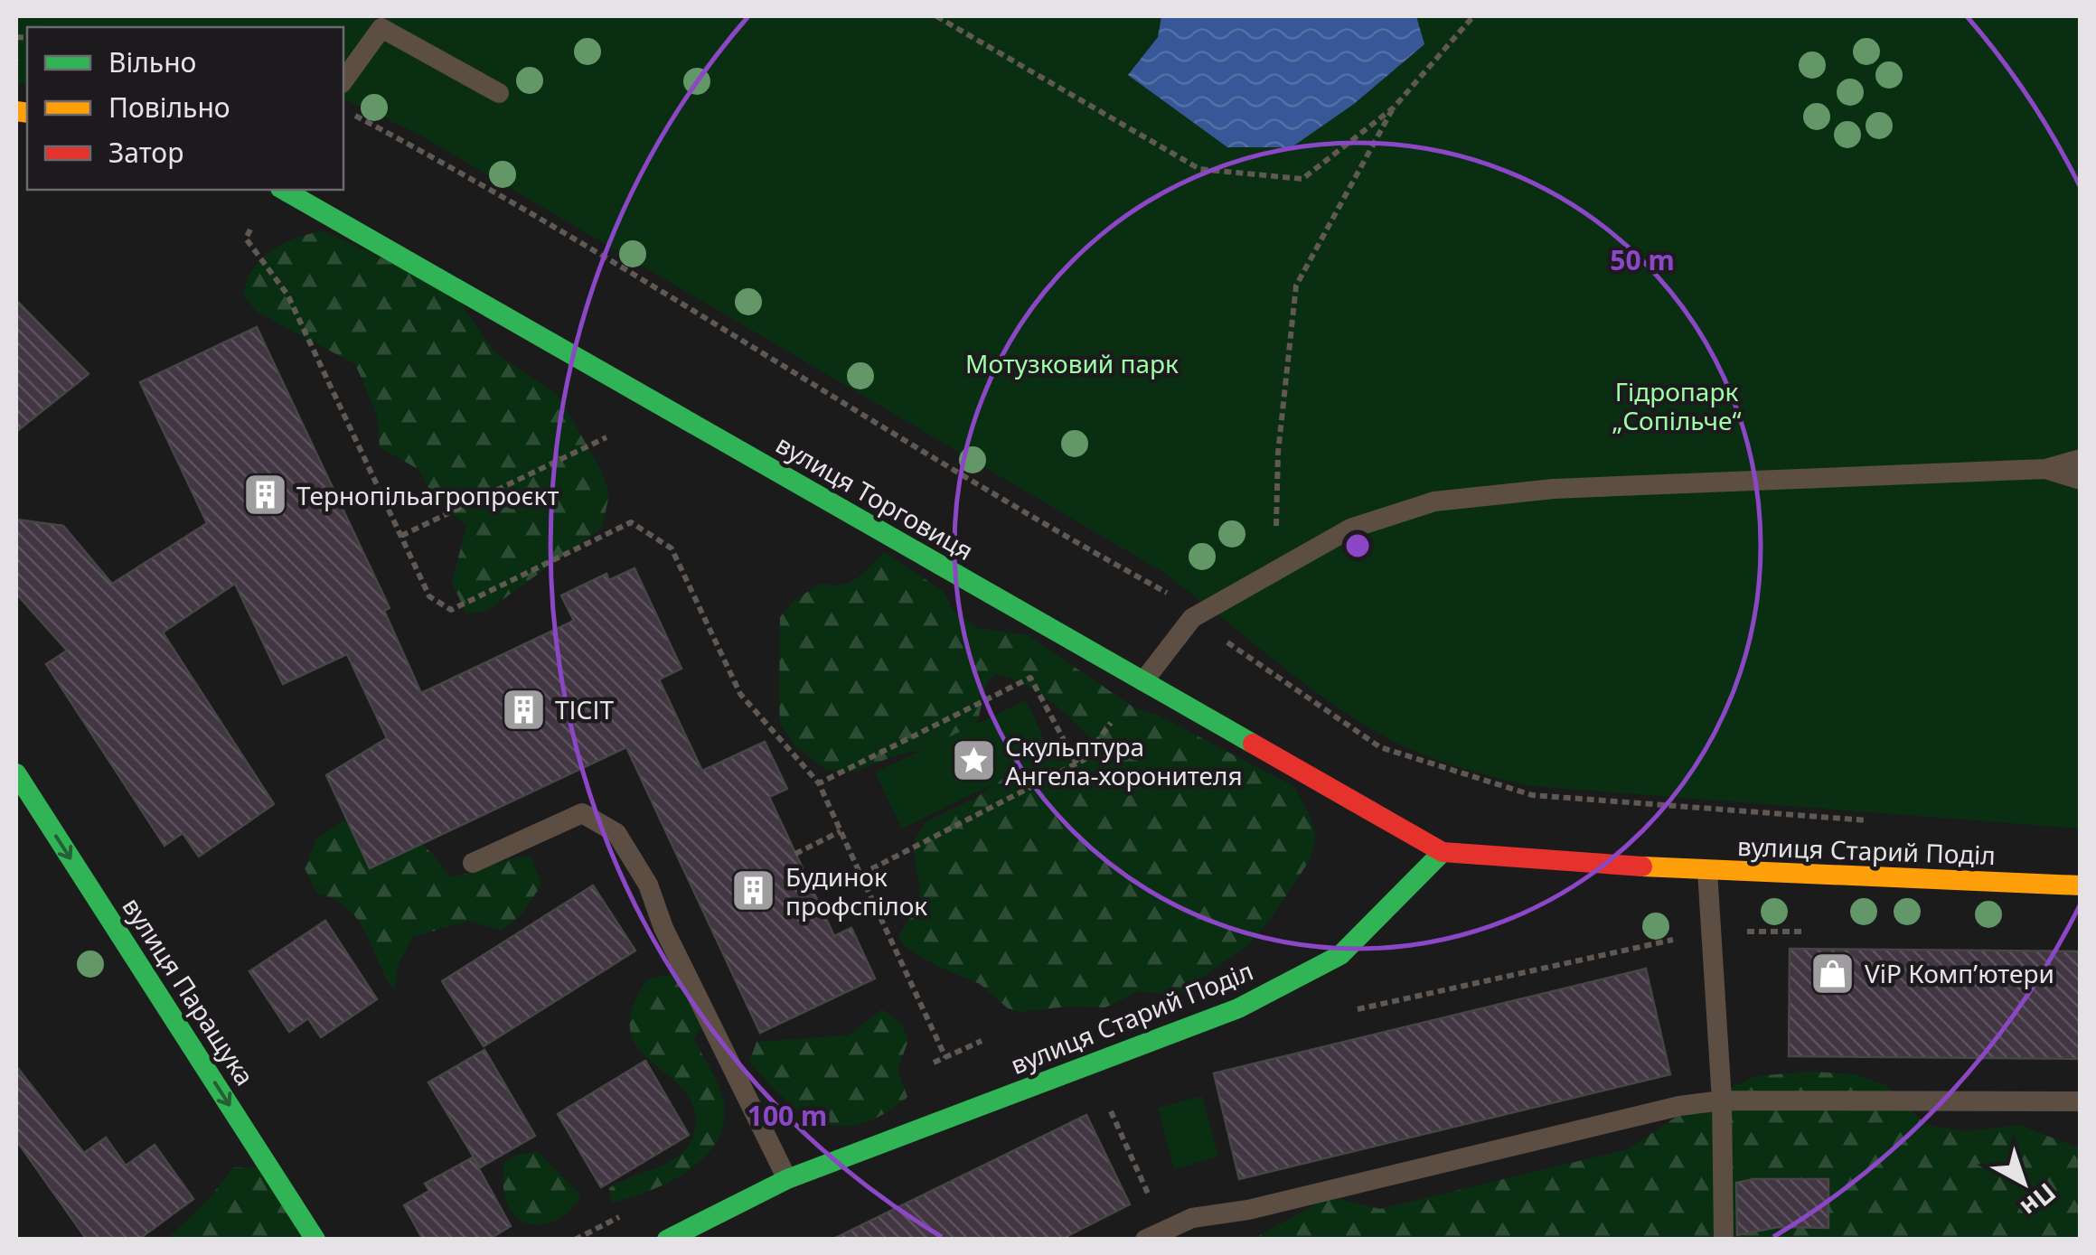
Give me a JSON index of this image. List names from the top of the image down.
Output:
{
  "streets": {
    "main road": ["вулиця Торговиця", "вулиця Старий Поділ", "вулиця Паращука"]
  },
  "crossings": [
    ["вулиця Торговиця", "вулиця Старий Поділ"]
  ],
  "one_way": ["вулиця Паращука"],
  "parks": ["Мотузковий парк", "Гідропарк „Сопільче“"],
  "places": {
    "building": ["Тернопільагропроєкт", "ТІСІТ", "Будинок профспілок"],
    "place": ["Скульптура Ангела-хоронителя"],
    "shop": ["ViP Комп’ютери"]
  },
  "legend": ["Вільно", "Повільно", "Затор"],
  "north": "bottom right",
  "rings": ["50 m", "100 m"]
}
